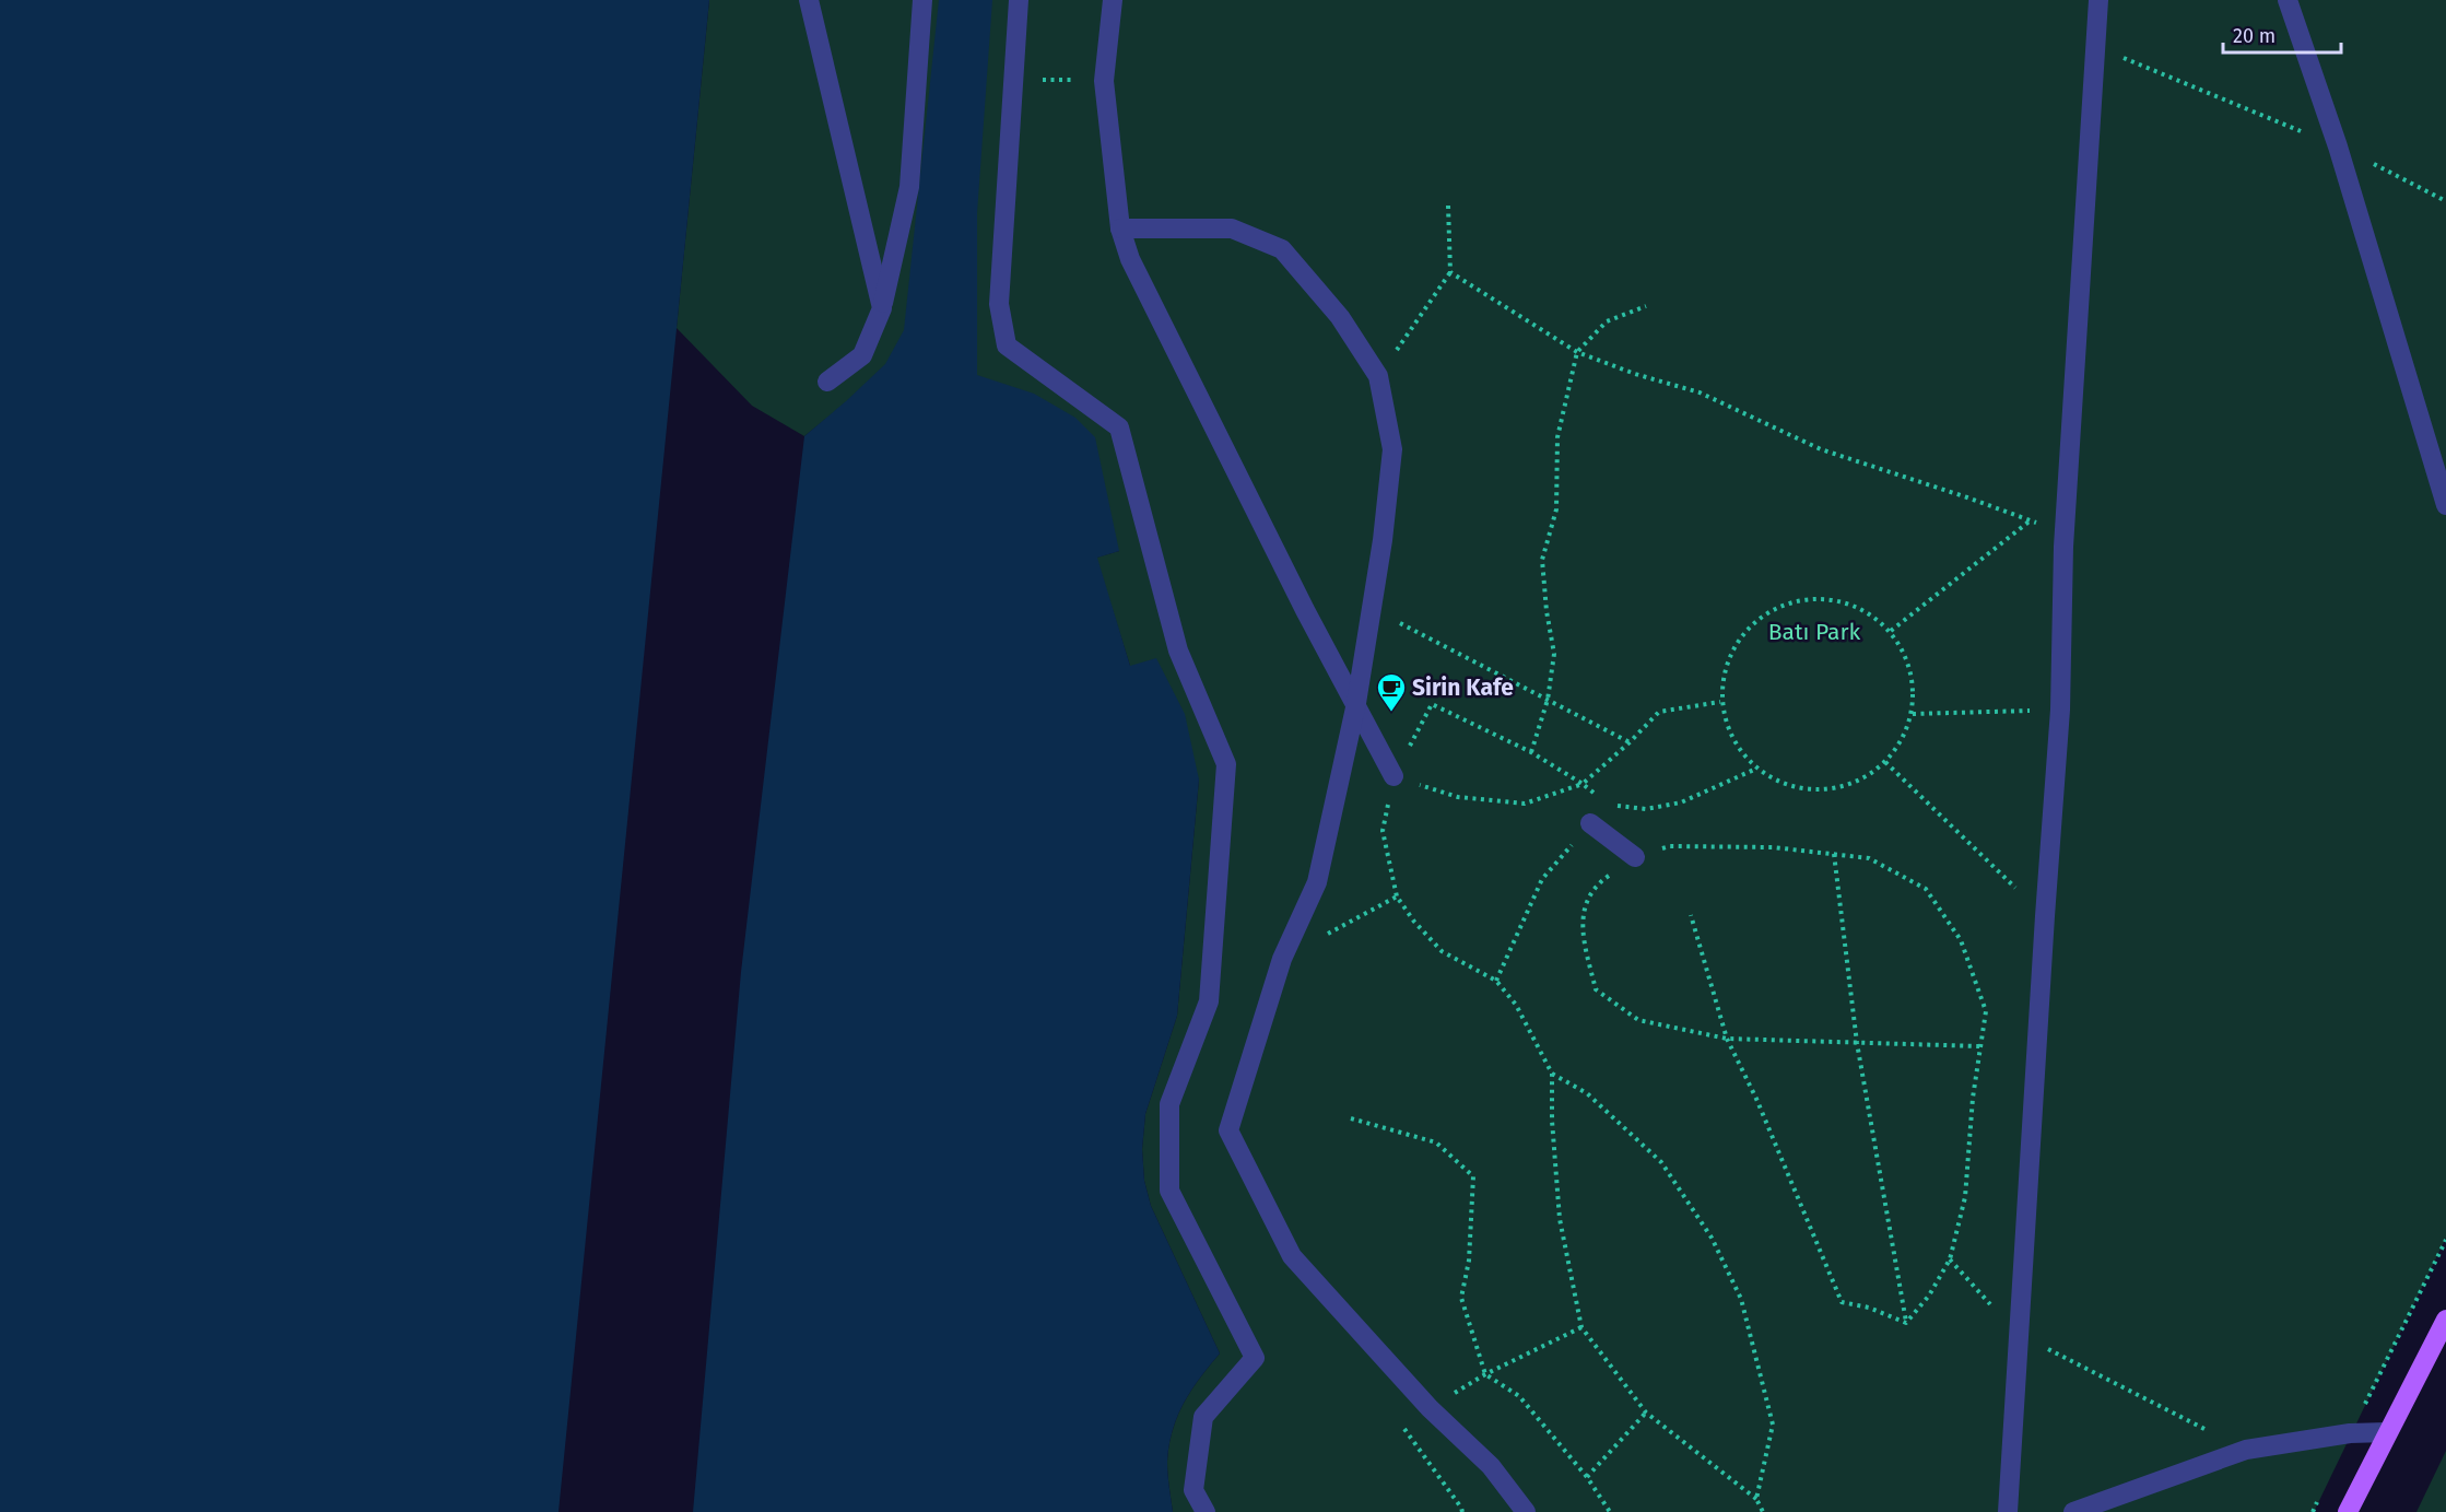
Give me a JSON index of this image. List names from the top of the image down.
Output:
{
  "parks": ["Batı Park"],
  "places": {
    "cafe": ["Sirin Kafe"]
  },
  "scale_bar": "20 m"
}
